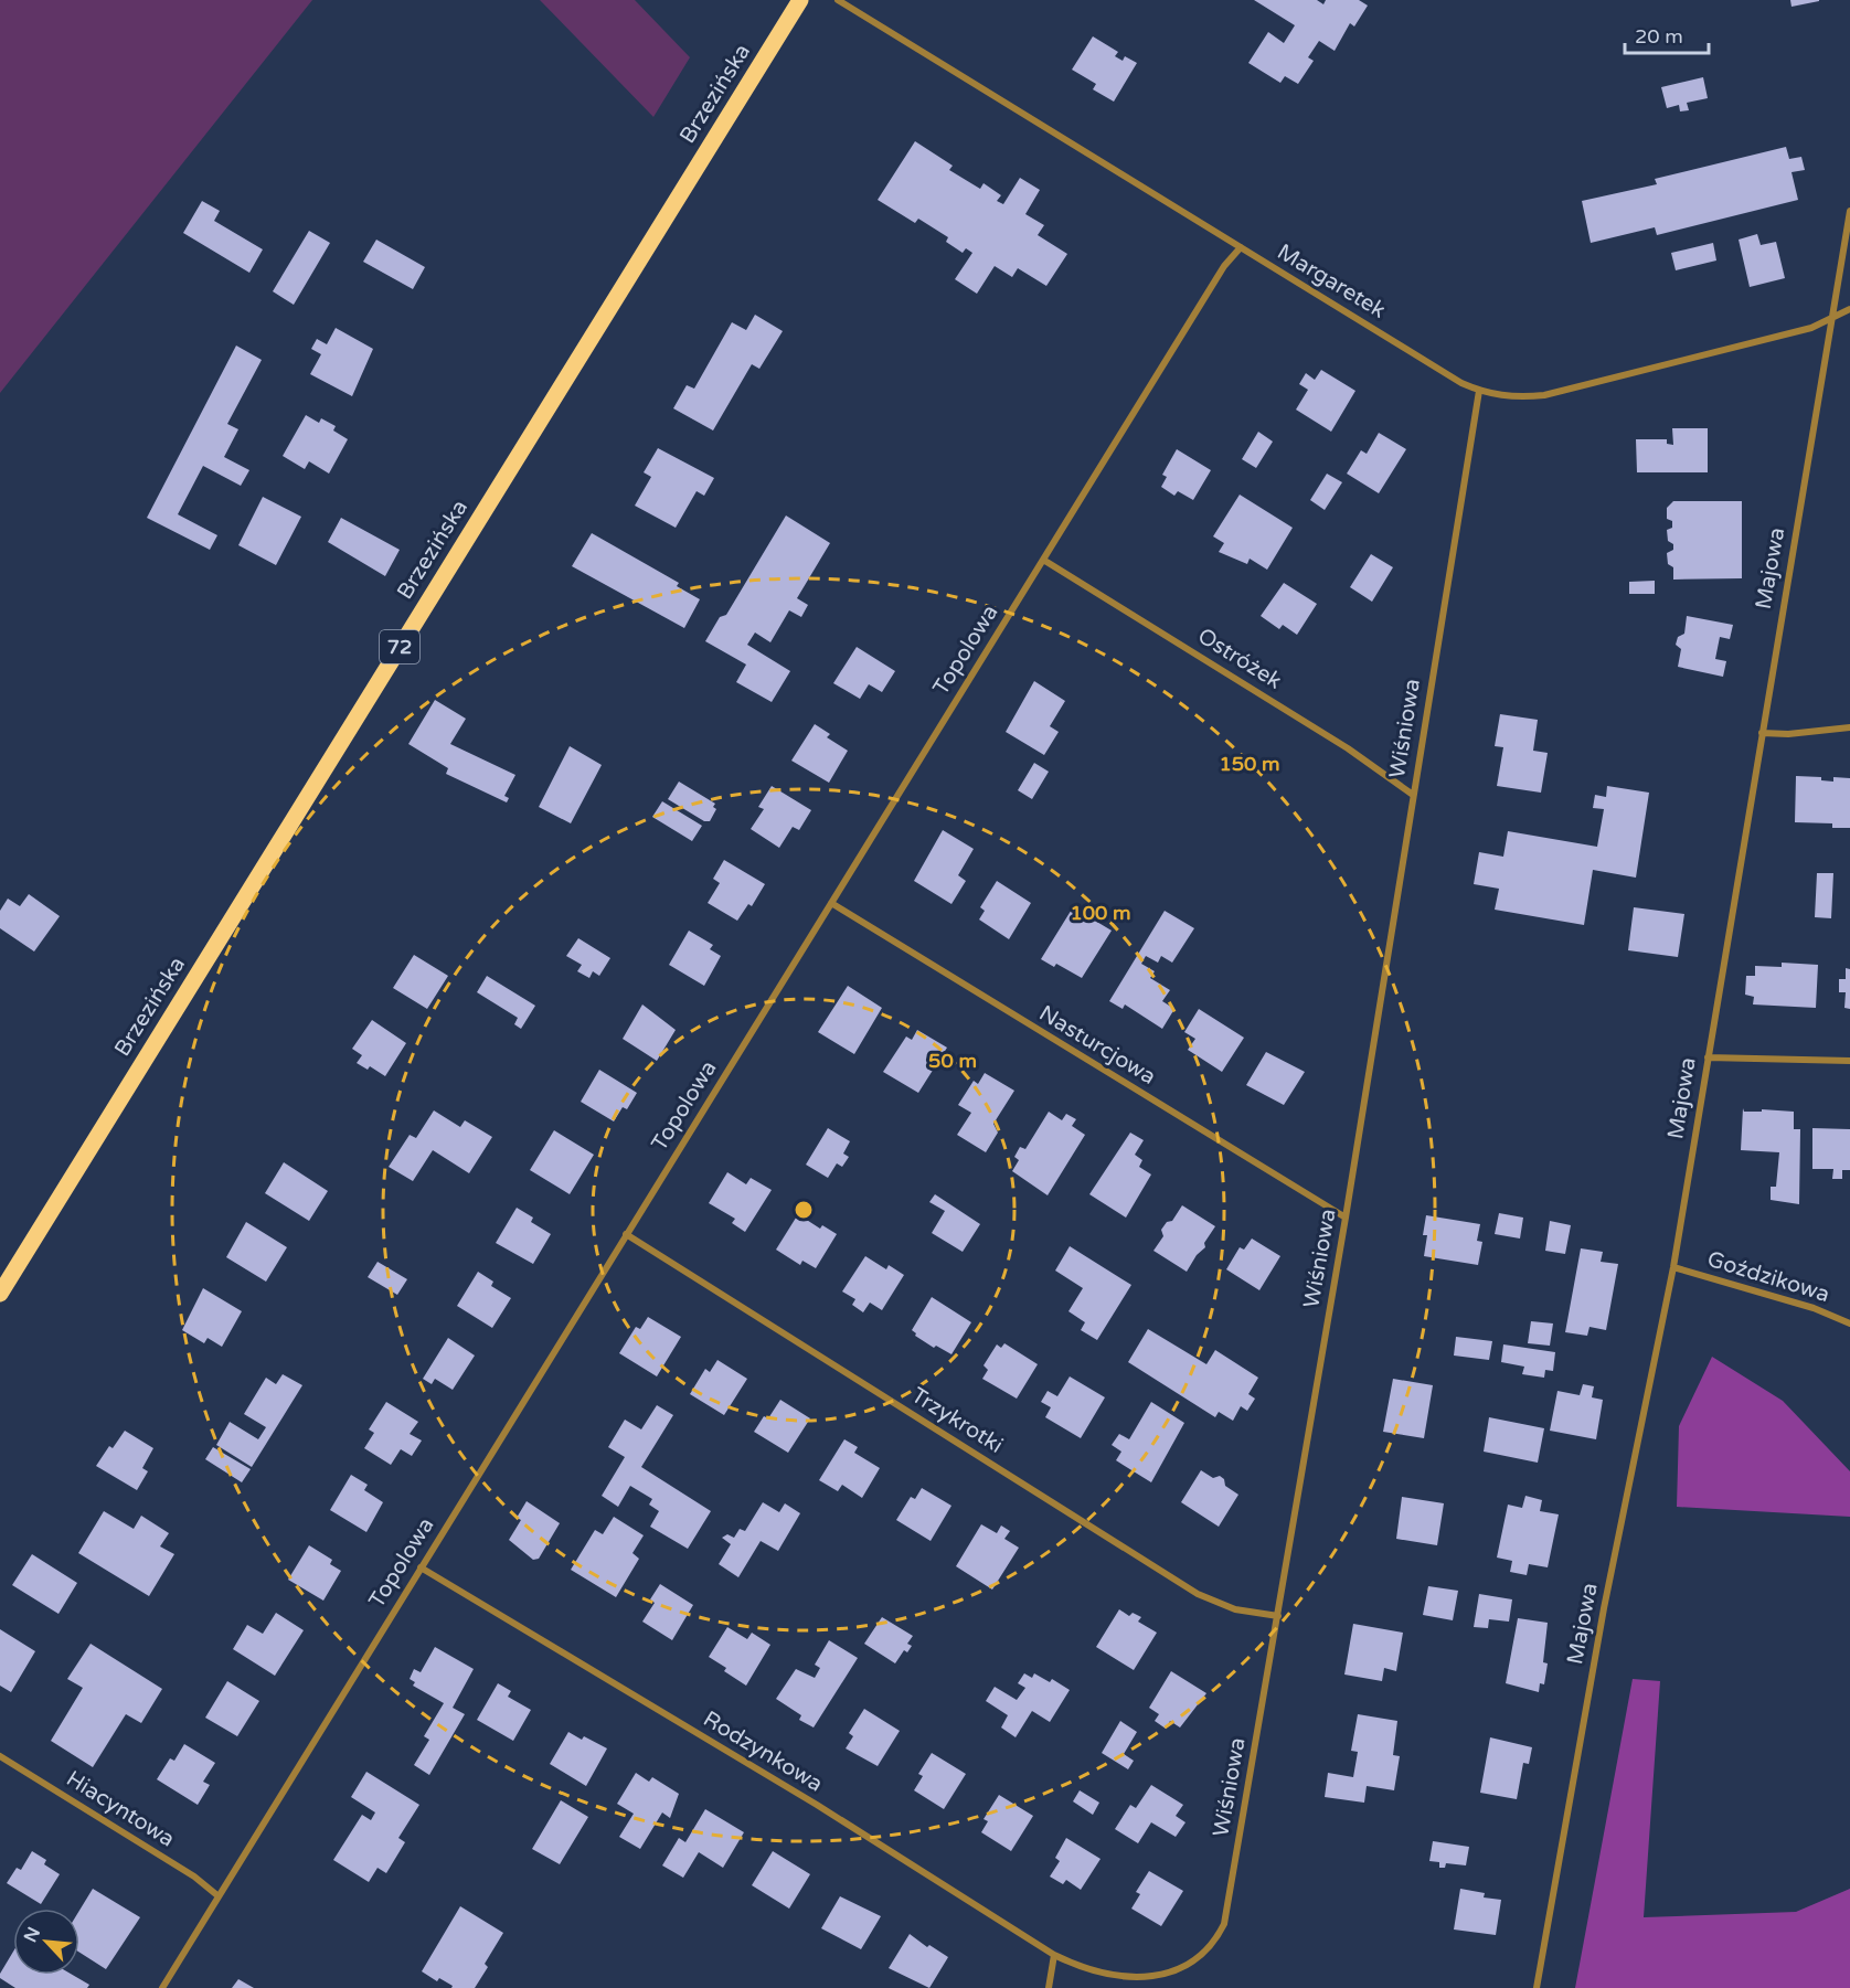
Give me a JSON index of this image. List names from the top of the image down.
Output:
{
  "streets": {
    "main road": ["Brzezińska", "72"],
    "street": [
      "Margaretek",
      "Majowa",
      "Topolowa",
      "Ostróżek",
      "Wiśniowa",
      "Nasturcjowa",
      "Goździkowa",
      "Trzykrotki",
      "Rodzynkowa",
      "Hiacyntowa"
    ]
  },
  "crossings": [
    ["Margaretek", "Majowa"],
    ["Margaretek", "Topolowa"],
    ["Margaretek", "Wiśniowa"],
    ["Majowa", "Goździkowa"],
    ["Topolowa", "Ostróżek"],
    ["Topolowa", "Nasturcjowa"],
    ["Topolowa", "Trzykrotki"],
    ["Topolowa", "Rodzynkowa"],
    ["Topolowa", "Hiacyntowa"],
    ["Ostróżek", "Wiśniowa"],
    ["Wiśniowa", "Nasturcjowa"],
    ["Wiśniowa", "Trzykrotki"]
  ],
  "scale_bar": "20 m",
  "north": "top left",
  "rings": ["150 m", "100 m", "50 m"]
}
